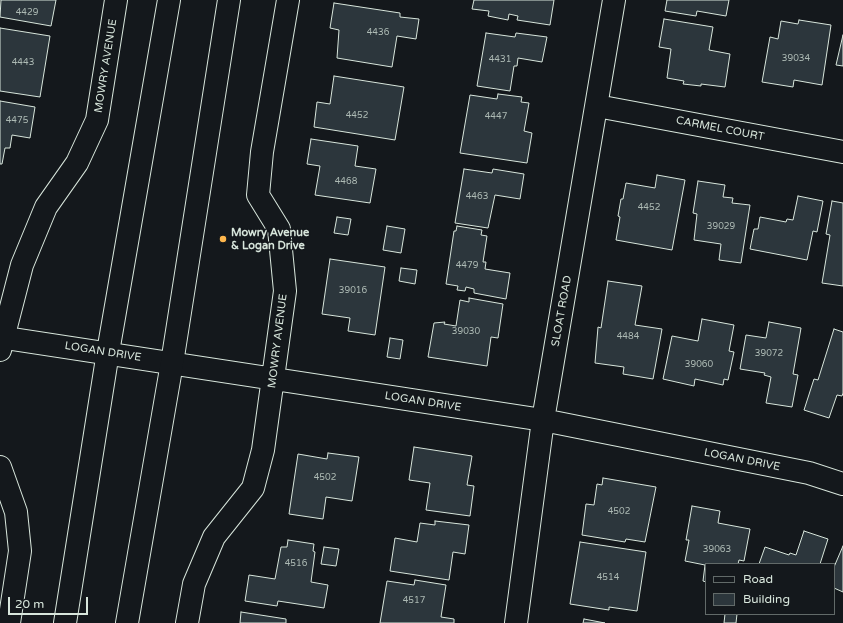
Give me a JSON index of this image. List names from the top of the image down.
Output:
{
  "streets": {
    "street": [
      "MOWRY AVENUE",
      "CARMEL COURT",
      "SLOAT ROAD",
      "LOGAN DRIVE"
    ]
  },
  "crossings": [
    ["MOWRY AVENUE", "LOGAN DRIVE"],
    ["CARMEL COURT", "SLOAT ROAD"],
    ["SLOAT ROAD", "LOGAN DRIVE"]
  ],
  "places": ["Mowry Avenue & Logan Drive"],
  "house_numbers": [
    "4429",
    "4436",
    "39034",
    "4431",
    "4443",
    "4452",
    "4447",
    "4475",
    "4468",
    "4463",
    "4452",
    "39029",
    "4479",
    "39016",
    "39030",
    "4484",
    "39072",
    "39060",
    "4502",
    "4502",
    "39063",
    "4516",
    "4514",
    "4517"
  ],
  "legend": ["Road", "Building"],
  "scale_bar": "20 m"
}
